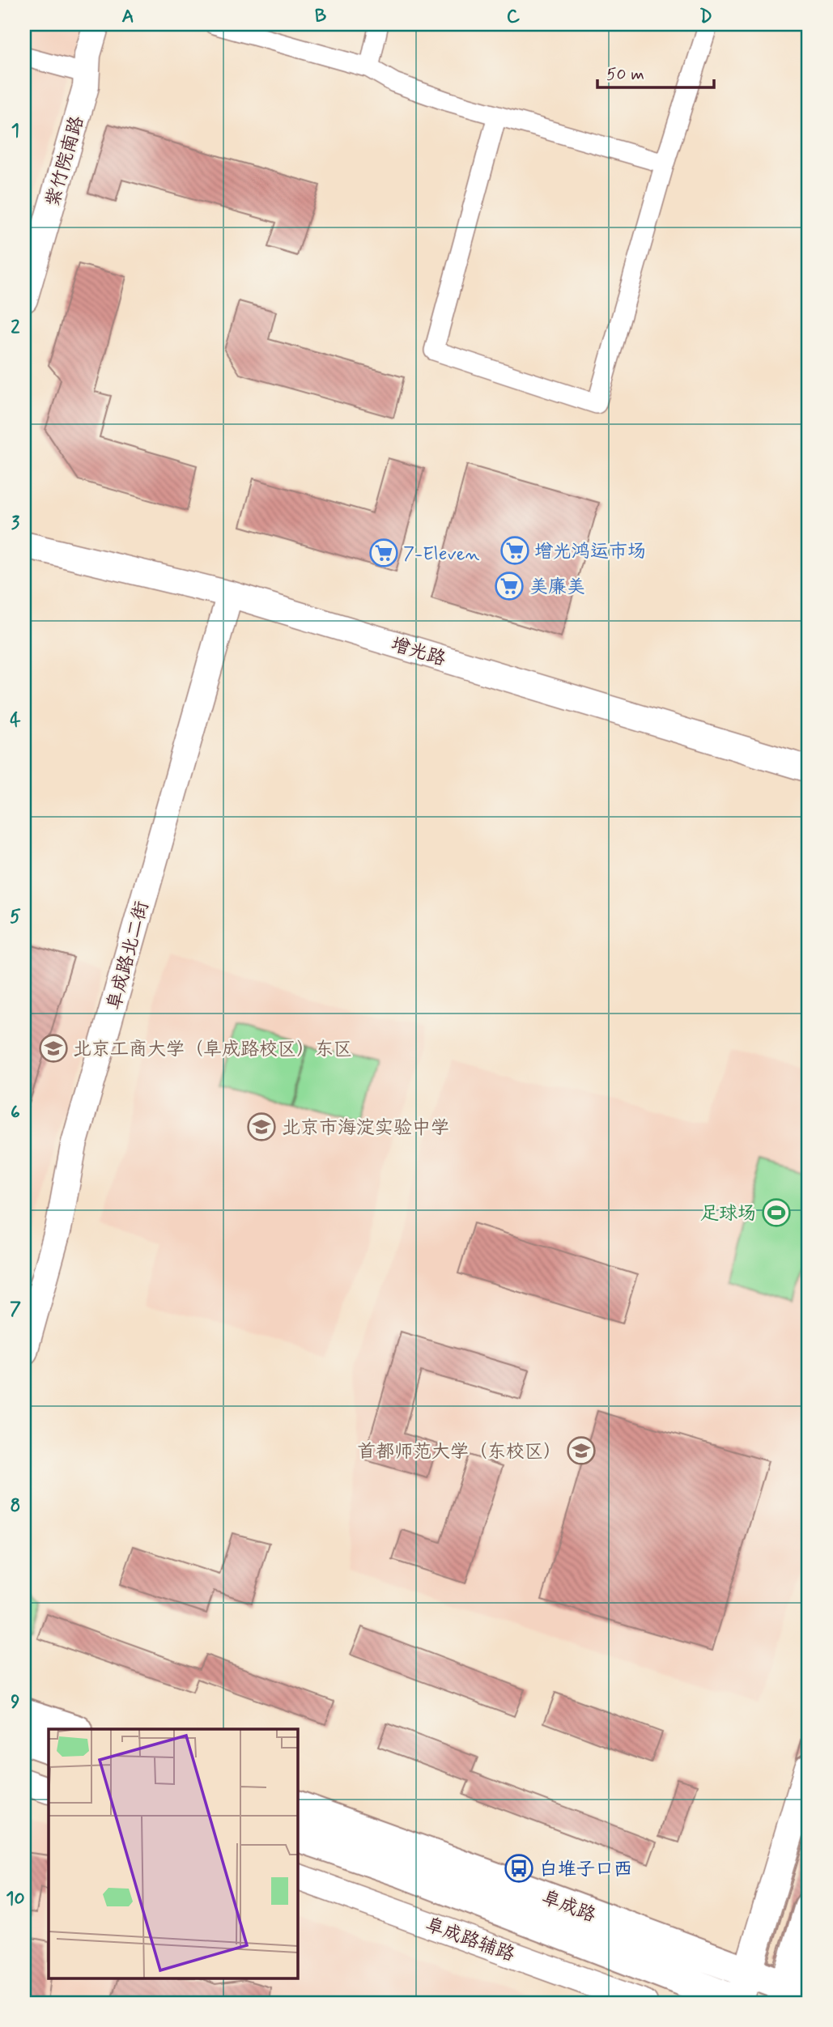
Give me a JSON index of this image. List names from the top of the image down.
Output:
{
  "streets": {
    "highway": ["阜成路"],
    "street": [
      "紫竹院南路",
      "增光路",
      "阜成路北二街",
      "阜成路辅路"
    ]
  },
  "crossings": [
    ["增光路", "阜成路北二街"]
  ],
  "places": {
    "supermarket": ["增光鸿运市场", "7-Eleven", "美廉美"],
    "school or university": ["北京工商大学（阜成路校区）东区", "北京市海淀实验中学", "首都师范大学（东校区）"],
    "sports": ["足球场"],
    "bus stop": ["白堆子口西"]
  },
  "scale_bar": "50 m",
  "grid": {
    "columns": [
      "A",
      "B",
      "C",
      "D"
    ],
    "rows": [
      "1",
      "2",
      "3",
      "4",
      "5",
      "6",
      "7",
      "8",
      "9",
      "10"
    ]
  }
}
